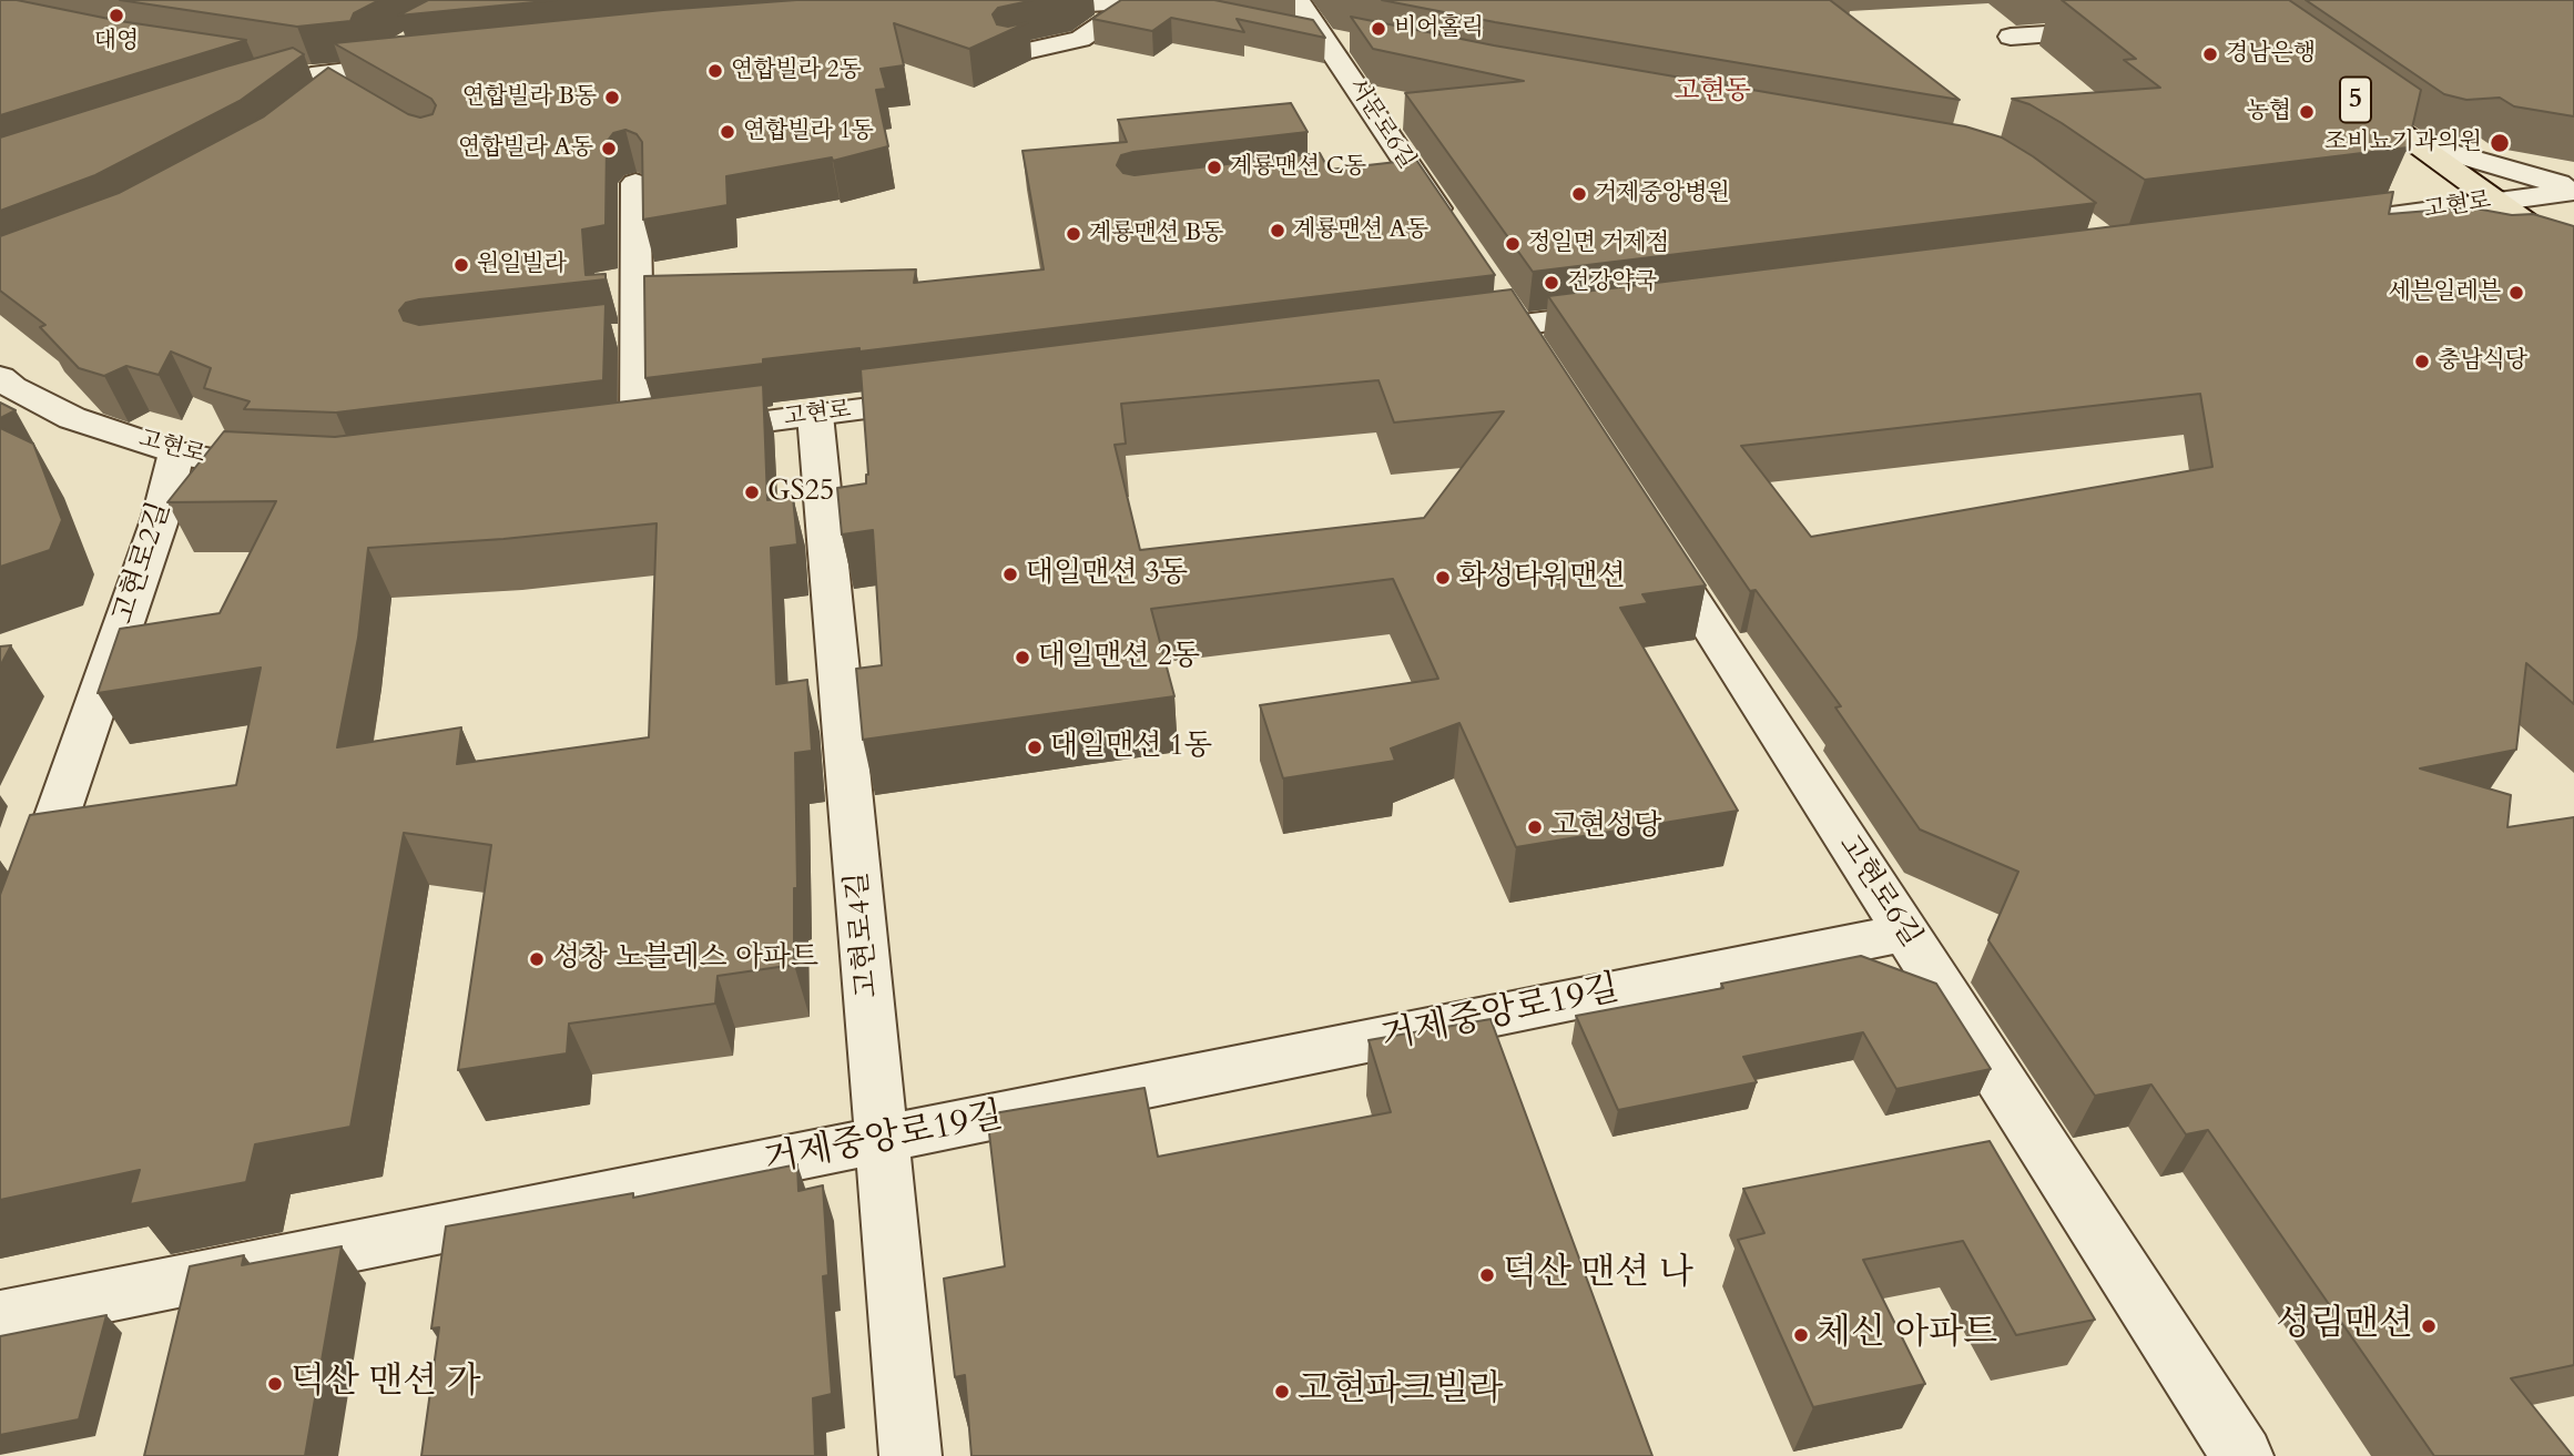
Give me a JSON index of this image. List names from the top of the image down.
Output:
{
  "streets": {
    "main road": ["5"],
    "street": [
      "서문로6길",
      "고현로",
      "고현로2길",
      "고현로6길",
      "고현로4길",
      "거제중앙로19길"
    ]
  },
  "crossings": [
    ["5", "고현로"],
    ["고현로", "고현로2길"],
    ["고현로", "고현로4길"],
    ["고현로6길", "거제중앙로19길"],
    ["고현로4길", "거제중앙로19길"]
  ],
  "districts": ["고현동"],
  "places": [
    "대영",
    "비어홀릭",
    "경남은행",
    "연합빌라 2동",
    "연합빌라 B동",
    "농협",
    "연합빌라 1동",
    "조비뇨기과의원",
    "연합빌라 A동",
    "계룡맨션 C동",
    "거제중앙병원",
    "계룡맨션 A동",
    "계룡맨션 B동",
    "정일면 거제점",
    "원일빌라",
    "건강약국",
    "세븐일레븐",
    "충남식당",
    "GS25",
    "대일맨션 3동",
    "화성타워맨션",
    "대일맨션 2동",
    "대일맨션 1동",
    "고현성당",
    "성창 노블레스 아파트",
    "덕산 맨션 나",
    "성림맨션",
    "체신 아파트",
    "덕산 맨션 가",
    "고현파크빌라"
  ]
}
